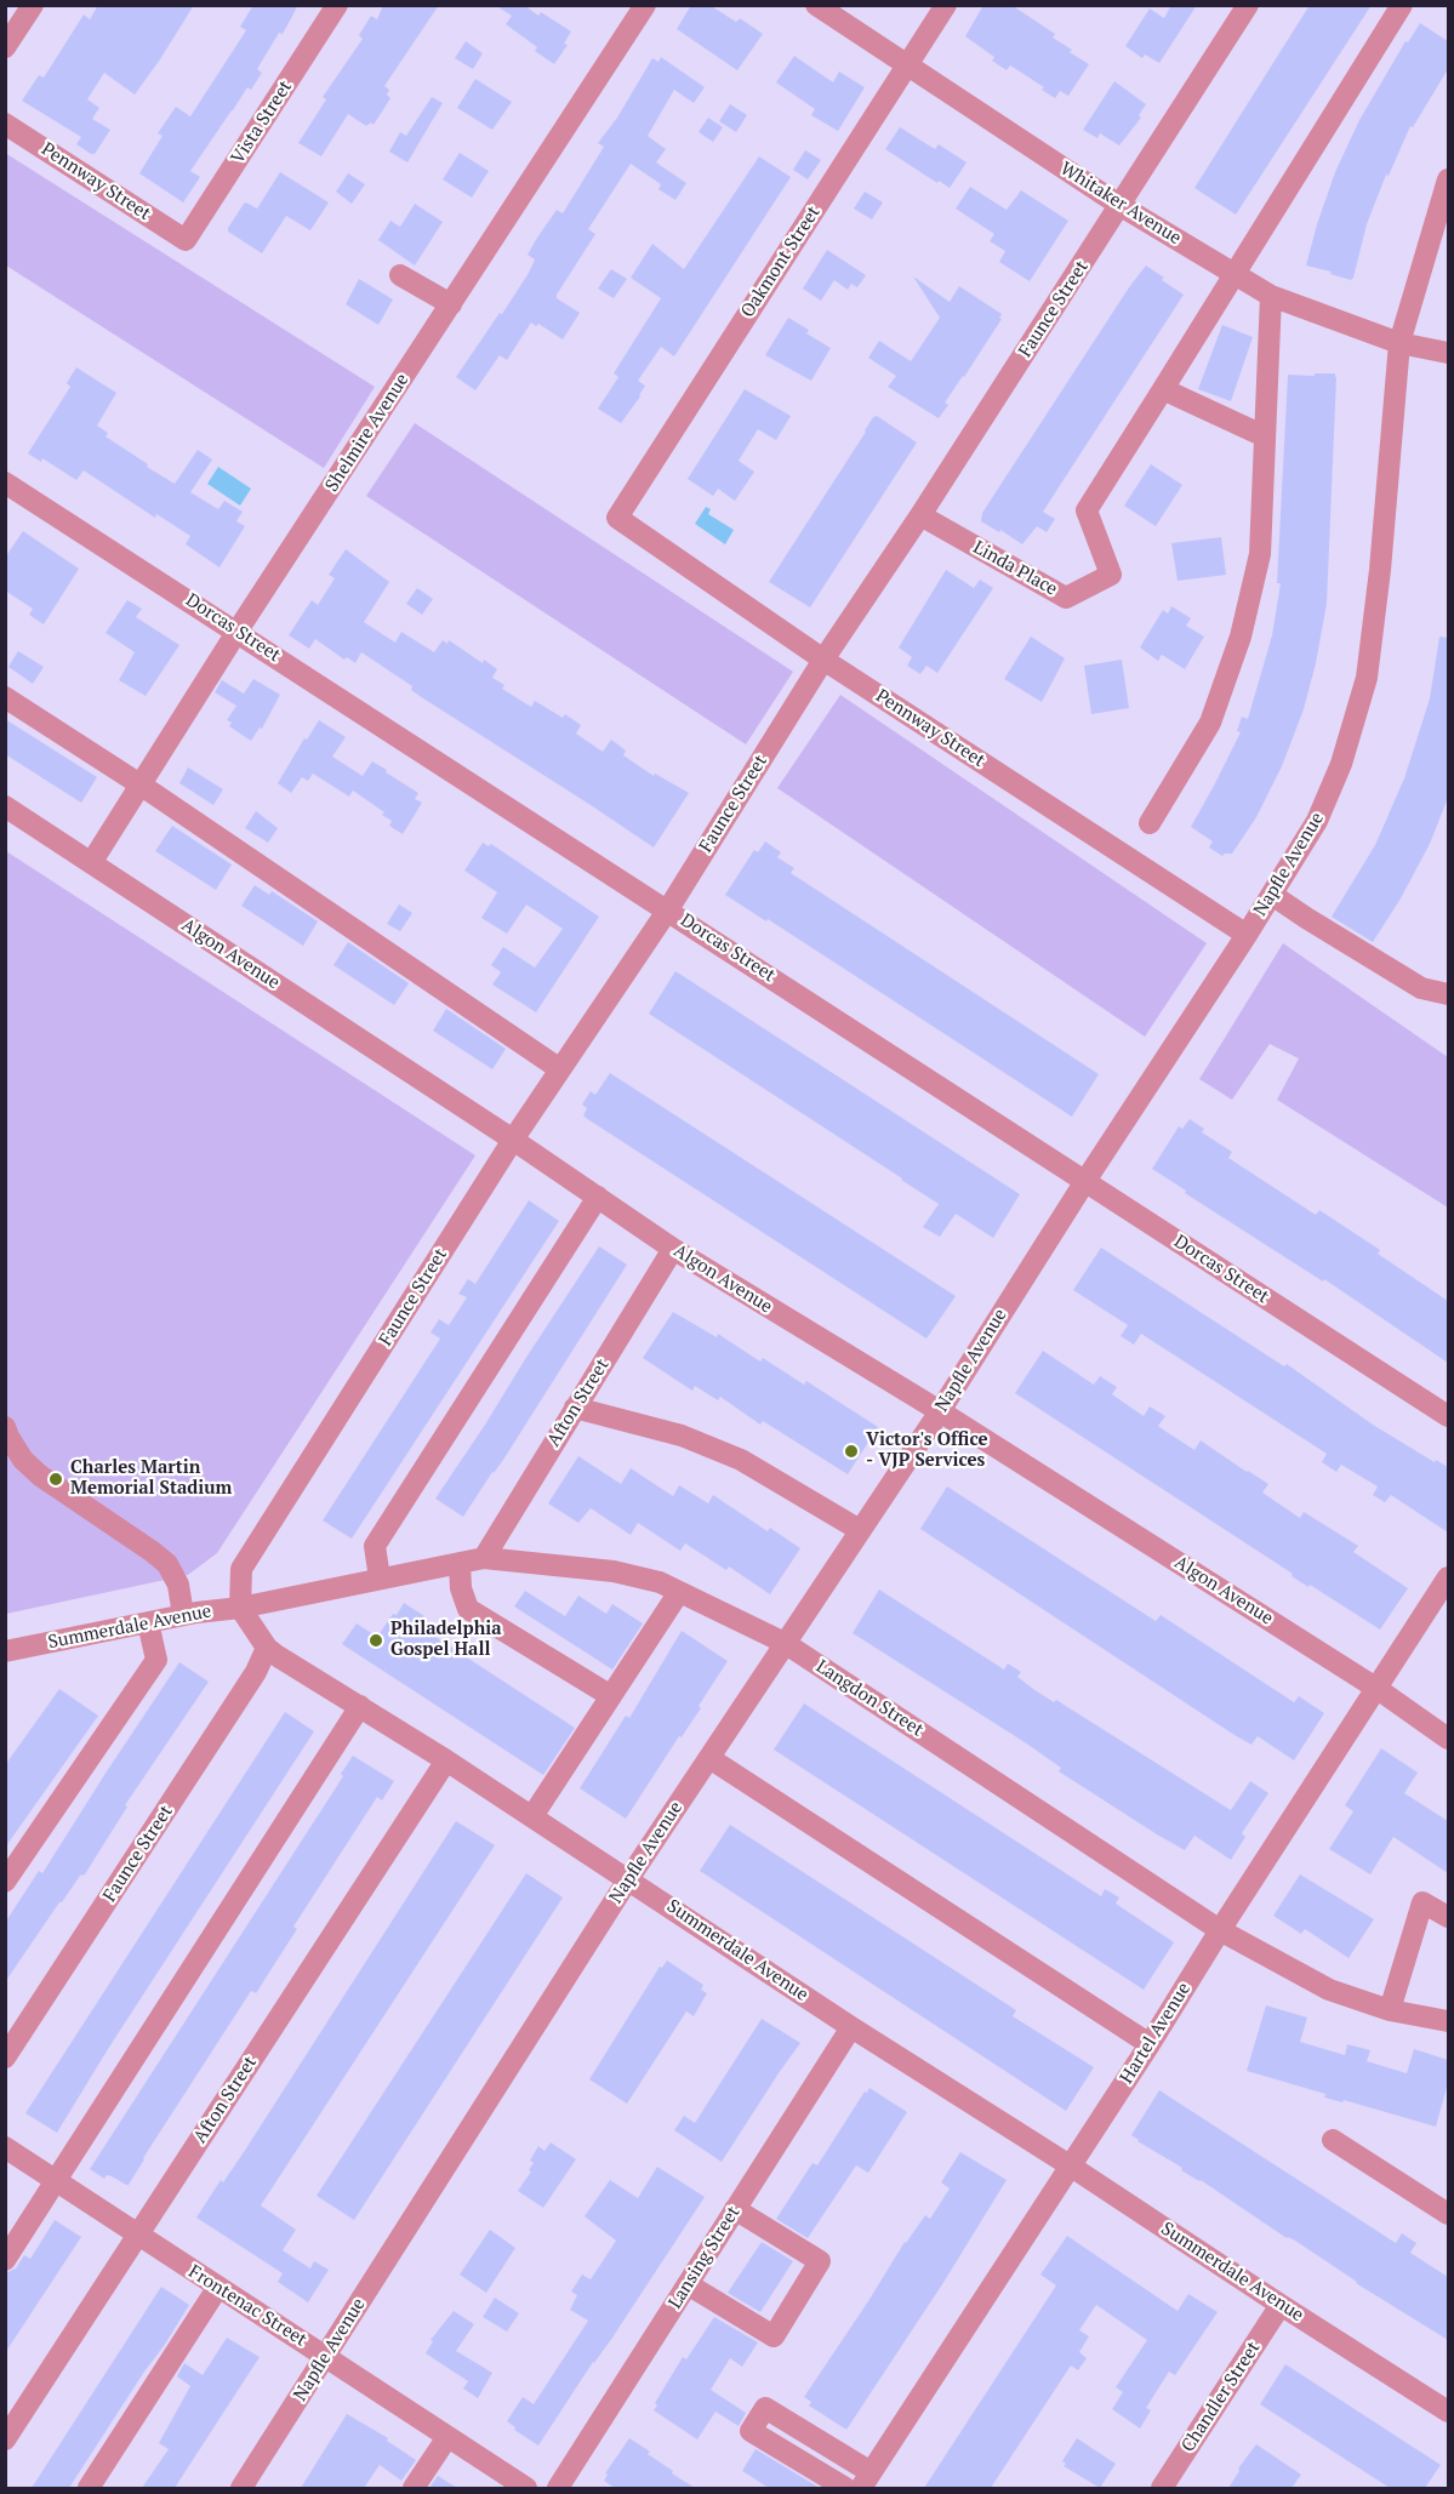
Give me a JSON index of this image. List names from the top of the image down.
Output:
{
  "streets": {
    "street": [
      "Vista Street",
      "Pennway Street",
      "Whitaker Avenue",
      "Oakmont Street",
      "Faunce Street",
      "Shelmire Avenue",
      "Linda Place",
      "Dorcas Street",
      "Napfle Avenue",
      "Algon Avenue",
      "Afton Street",
      "Summerdale Avenue",
      "Langdon Street",
      "Hartel Avenue",
      "Lansing Street",
      "Frontenac Street",
      "Chandler Street"
    ]
  },
  "crossings": [
    ["Vista Street", "Pennway Street"],
    ["Pennway Street", "Oakmont Street"],
    ["Pennway Street", "Faunce Street"],
    ["Pennway Street", "Napfle Avenue"],
    ["Whitaker Avenue", "Oakmont Street"],
    ["Whitaker Avenue", "Faunce Street"],
    ["Whitaker Avenue", "Napfle Avenue"],
    ["Faunce Street", "Linda Place"],
    ["Faunce Street", "Dorcas Street"],
    ["Faunce Street", "Algon Avenue"],
    ["Faunce Street", "Summerdale Avenue"],
    ["Faunce Street", "Langdon Street"],
    ["Shelmire Avenue", "Dorcas Street"],
    ["Shelmire Avenue", "Algon Avenue"],
    ["Dorcas Street", "Napfle Avenue"],
    ["Napfle Avenue", "Algon Avenue"],
    ["Napfle Avenue", "Summerdale Avenue"],
    ["Napfle Avenue", "Langdon Street"],
    ["Napfle Avenue", "Frontenac Street"],
    ["Algon Avenue", "Afton Street"],
    ["Algon Avenue", "Hartel Avenue"],
    ["Afton Street", "Summerdale Avenue"],
    ["Afton Street", "Langdon Street"],
    ["Afton Street", "Frontenac Street"],
    ["Summerdale Avenue", "Langdon Street"],
    ["Summerdale Avenue", "Hartel Avenue"],
    ["Summerdale Avenue", "Lansing Street"],
    ["Summerdale Avenue", "Chandler Street"],
    ["Langdon Street", "Hartel Avenue"]
  ],
  "places": ["Victor's Office - VJP Services", "Charles Martin Memorial Stadium", "Philadelphia Gospel Hall"]
}
